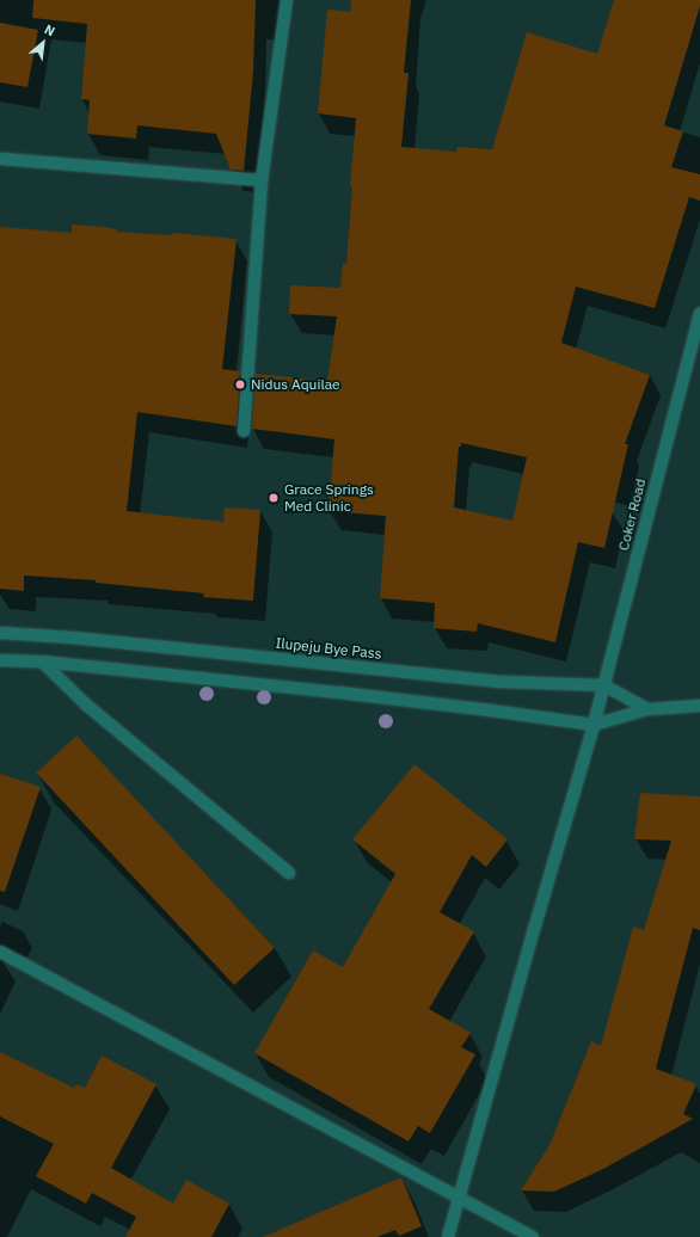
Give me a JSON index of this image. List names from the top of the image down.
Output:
{
  "streets": {
    "street": ["Coker Road", "Ilupeju Bye Pass"]
  },
  "crossings": [
    ["Coker Road", "Ilupeju Bye Pass"]
  ],
  "places": ["Nidus Aquilae", "Grace Springs Med Clinic"],
  "north": "top right"
}
